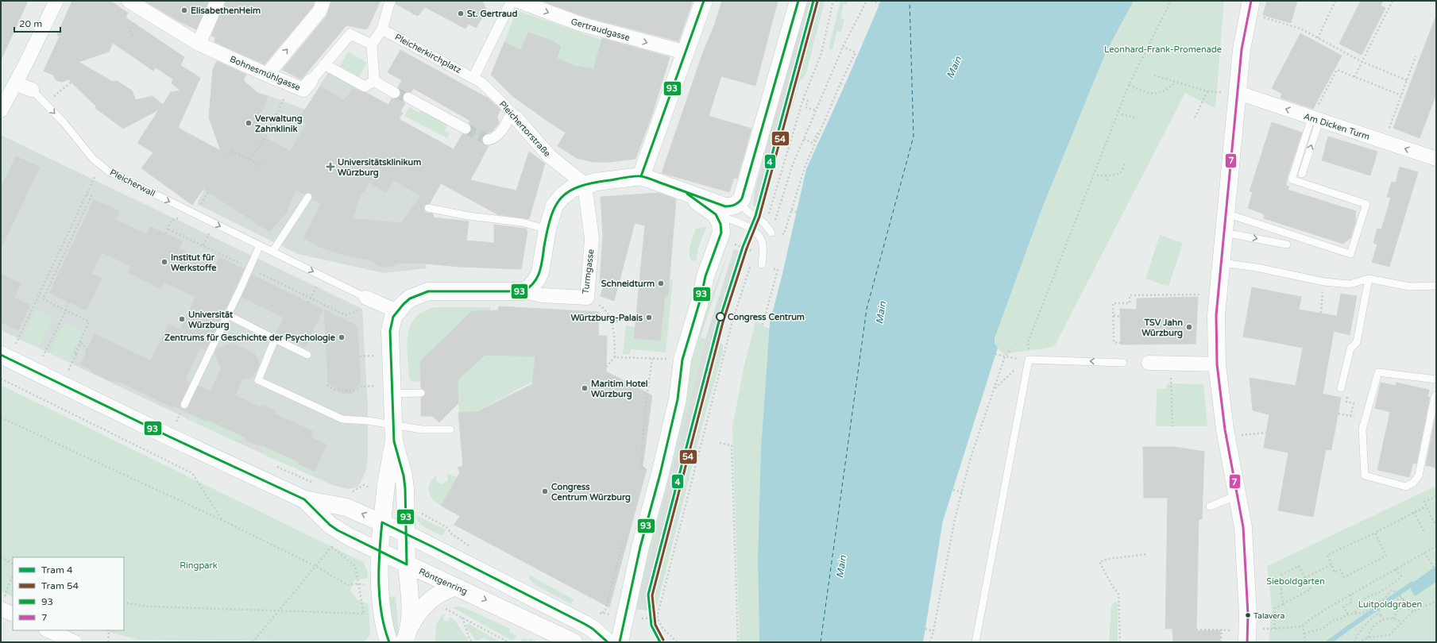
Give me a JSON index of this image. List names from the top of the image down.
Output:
{
  "streets": {
    "main road": ["Röntgenring"],
    "street": [
      "Gertraudgasse",
      "Pleicherkirchplatz",
      "Bohnesmühlgasse",
      "Am Dicken Turm",
      "Pleichertorstraße",
      "Pleicherwall",
      "Turmgasse"
    ]
  },
  "crossings": [
    ["Pleicherkirchplatz", "Pleichertorstraße"],
    ["Pleichertorstraße", "Turmgasse"]
  ],
  "one_way": ["Gertraudgasse", "Am Dicken Turm", "Pleicherwall"],
  "water": ["Main"],
  "parks": [
    "Leonhard-Frank-Promenade",
    "Ringpark",
    "Sieboldgarten",
    "Luitpoldgraben"
  ],
  "places": {
    "other": [
      "ElisabethenHeim",
      "St. Gertraud",
      "Verwaltung Zahnklinik",
      "Institut für Werkstoffe",
      "Schneidturm",
      "Congress Centrum",
      "Würtzburg-Palais",
      "Universität Würzburg",
      "TSV Jahn Würzburg",
      "Zentrums für Geschichte der Psychologie",
      "Maritim Hotel Würzburg",
      "Congress Centrum Würzburg",
      "Talavera"
    ],
    "health": ["Universitätsklinikum Würzburg"]
  },
  "lines": [
    "tram line 4",
    "transit line 93",
    "transit line 7",
    "tram line 54"
  ],
  "legend": [
    "Tram 4",
    "Tram 54",
    "93",
    "7"
  ],
  "scale_bar": "20 m"
}
